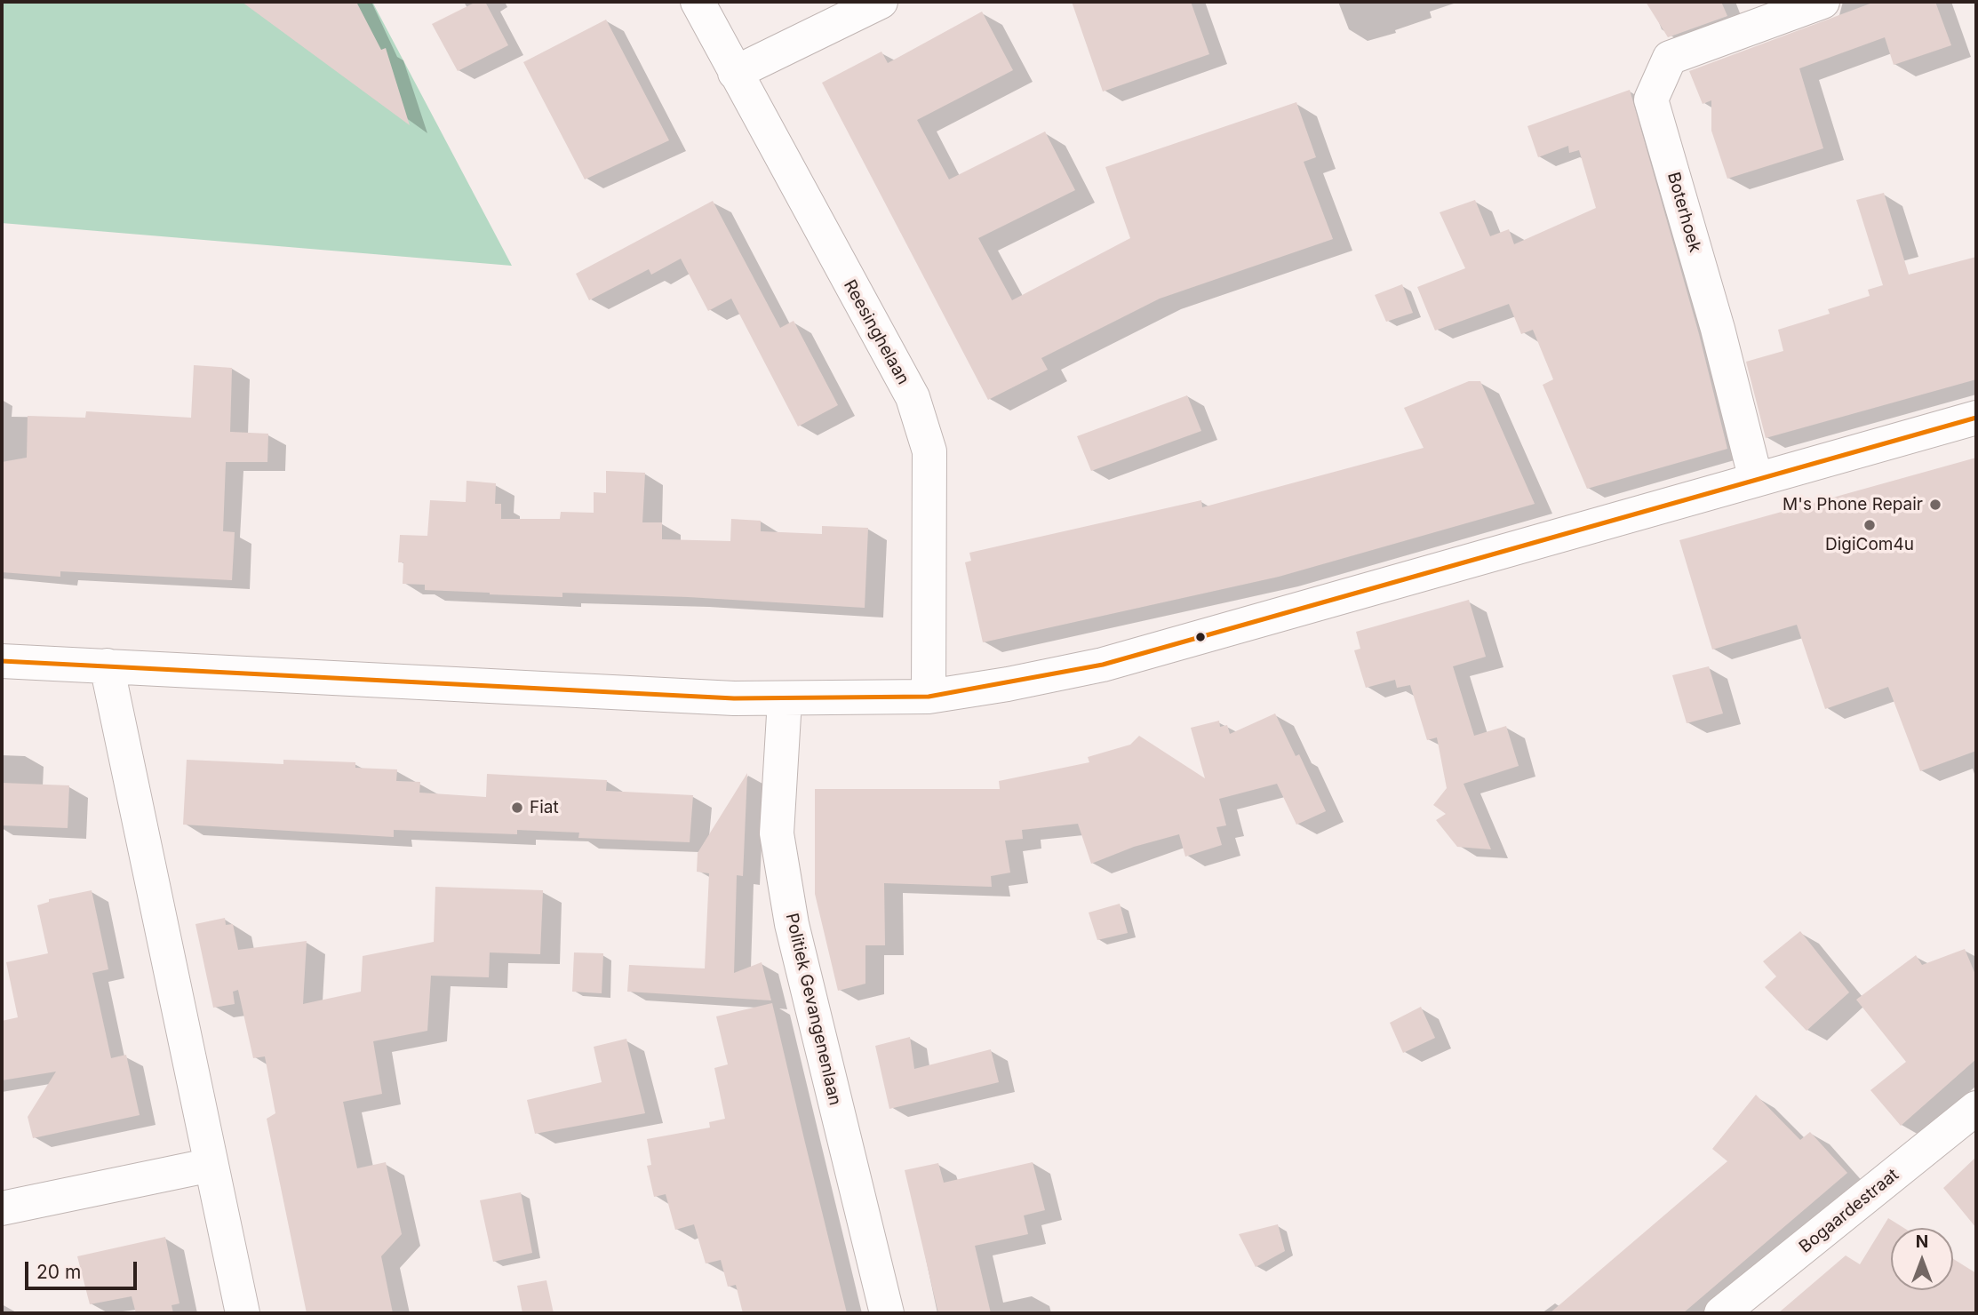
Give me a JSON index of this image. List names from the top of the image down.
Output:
{
  "streets": {
    "street": [
      "Boterhoek",
      "Reesinghelaan",
      "Politiek Gevangenenlaan",
      "Bogaardestraat"
    ]
  },
  "places": ["M's Phone Repair", "DigiCom4u", "Fiat"],
  "scale_bar": "20 m",
  "north": "top"
}
